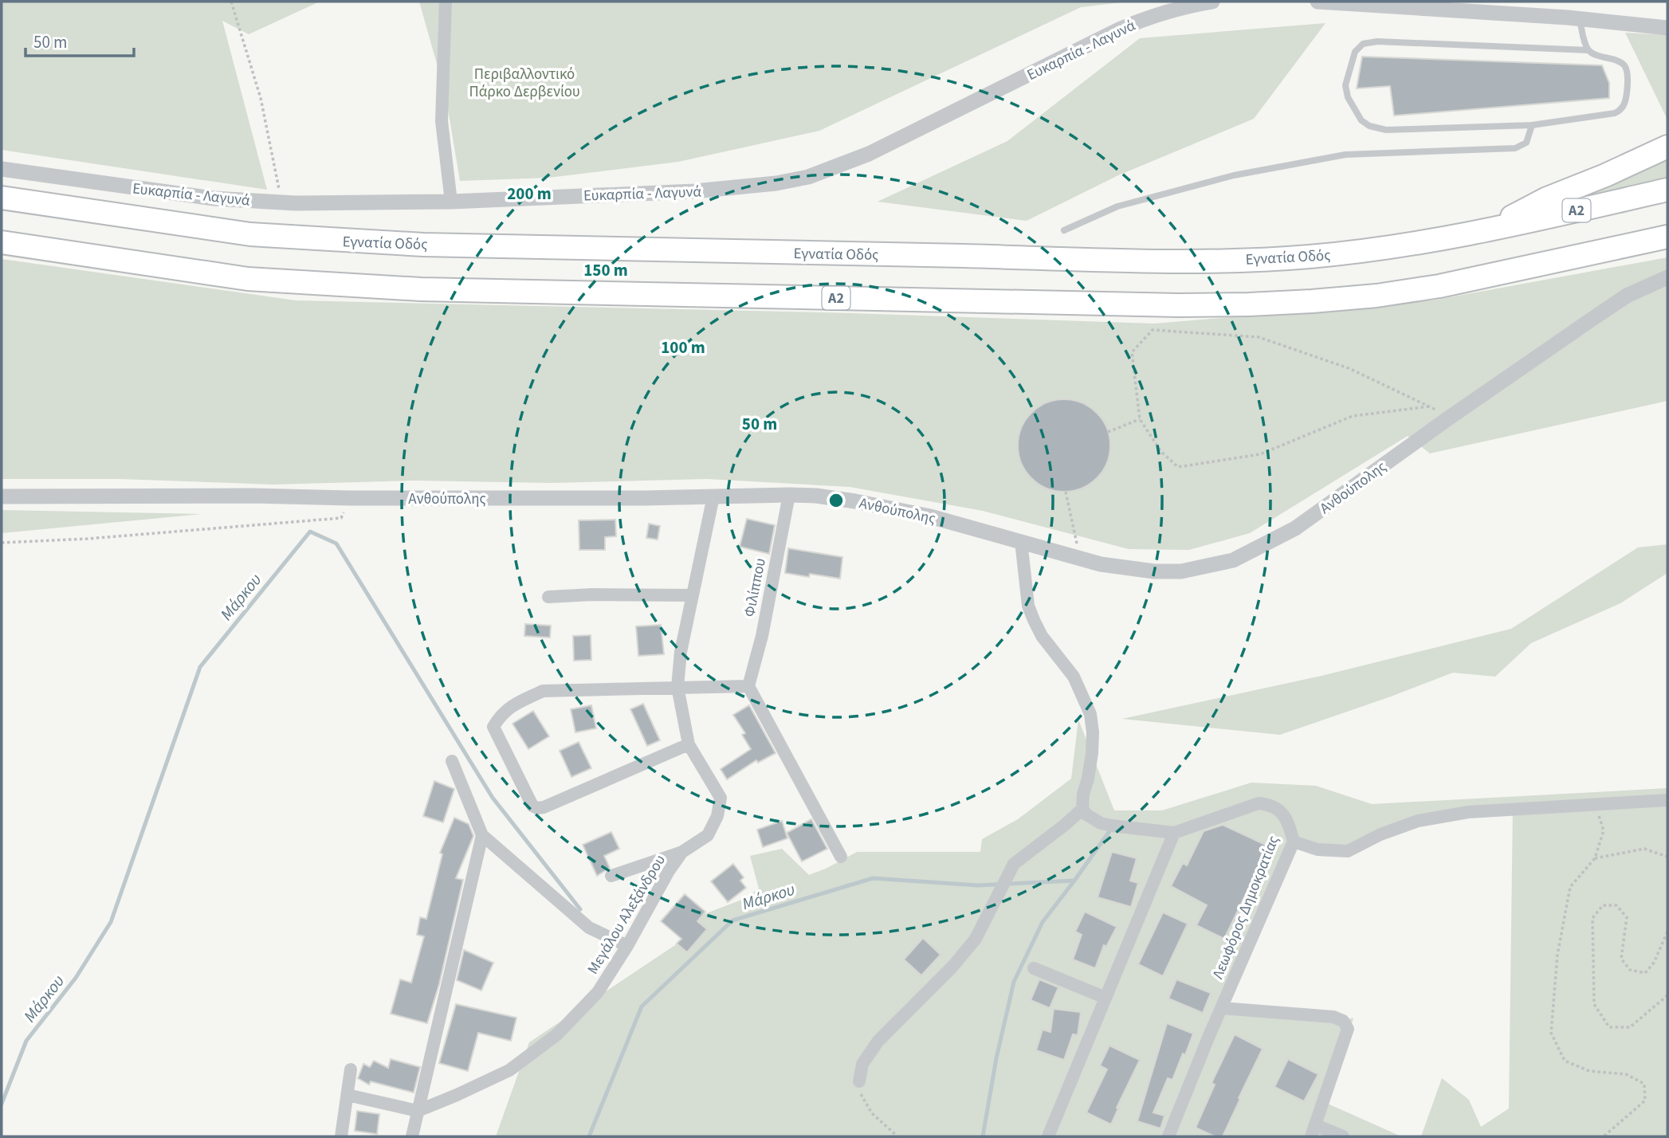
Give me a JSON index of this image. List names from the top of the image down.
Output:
{
  "streets": {
    "highway": ["Α2", "Εγνατία Οδός"],
    "street": [
      "Ευκαρπία - Λαγυνά",
      "Ανθούπολης",
      "Φιλίππου",
      "Λεωφόρος Δημοκρατίας",
      "Μεγάλου Αλεξάνδρου"
    ]
  },
  "crossings": [
    ["Ανθούπολης", "Φιλίππου"],
    ["Ανθούπολης", "Μεγάλου Αλεξάνδρου"]
  ],
  "water": ["Μάρκου"],
  "parks": ["Περιβαλλοντικό Πάρκο Δερβενίου"],
  "scale_bar": "50 m",
  "rings": [
    "200 m",
    "150 m",
    "100 m",
    "50 m"
  ]
}
